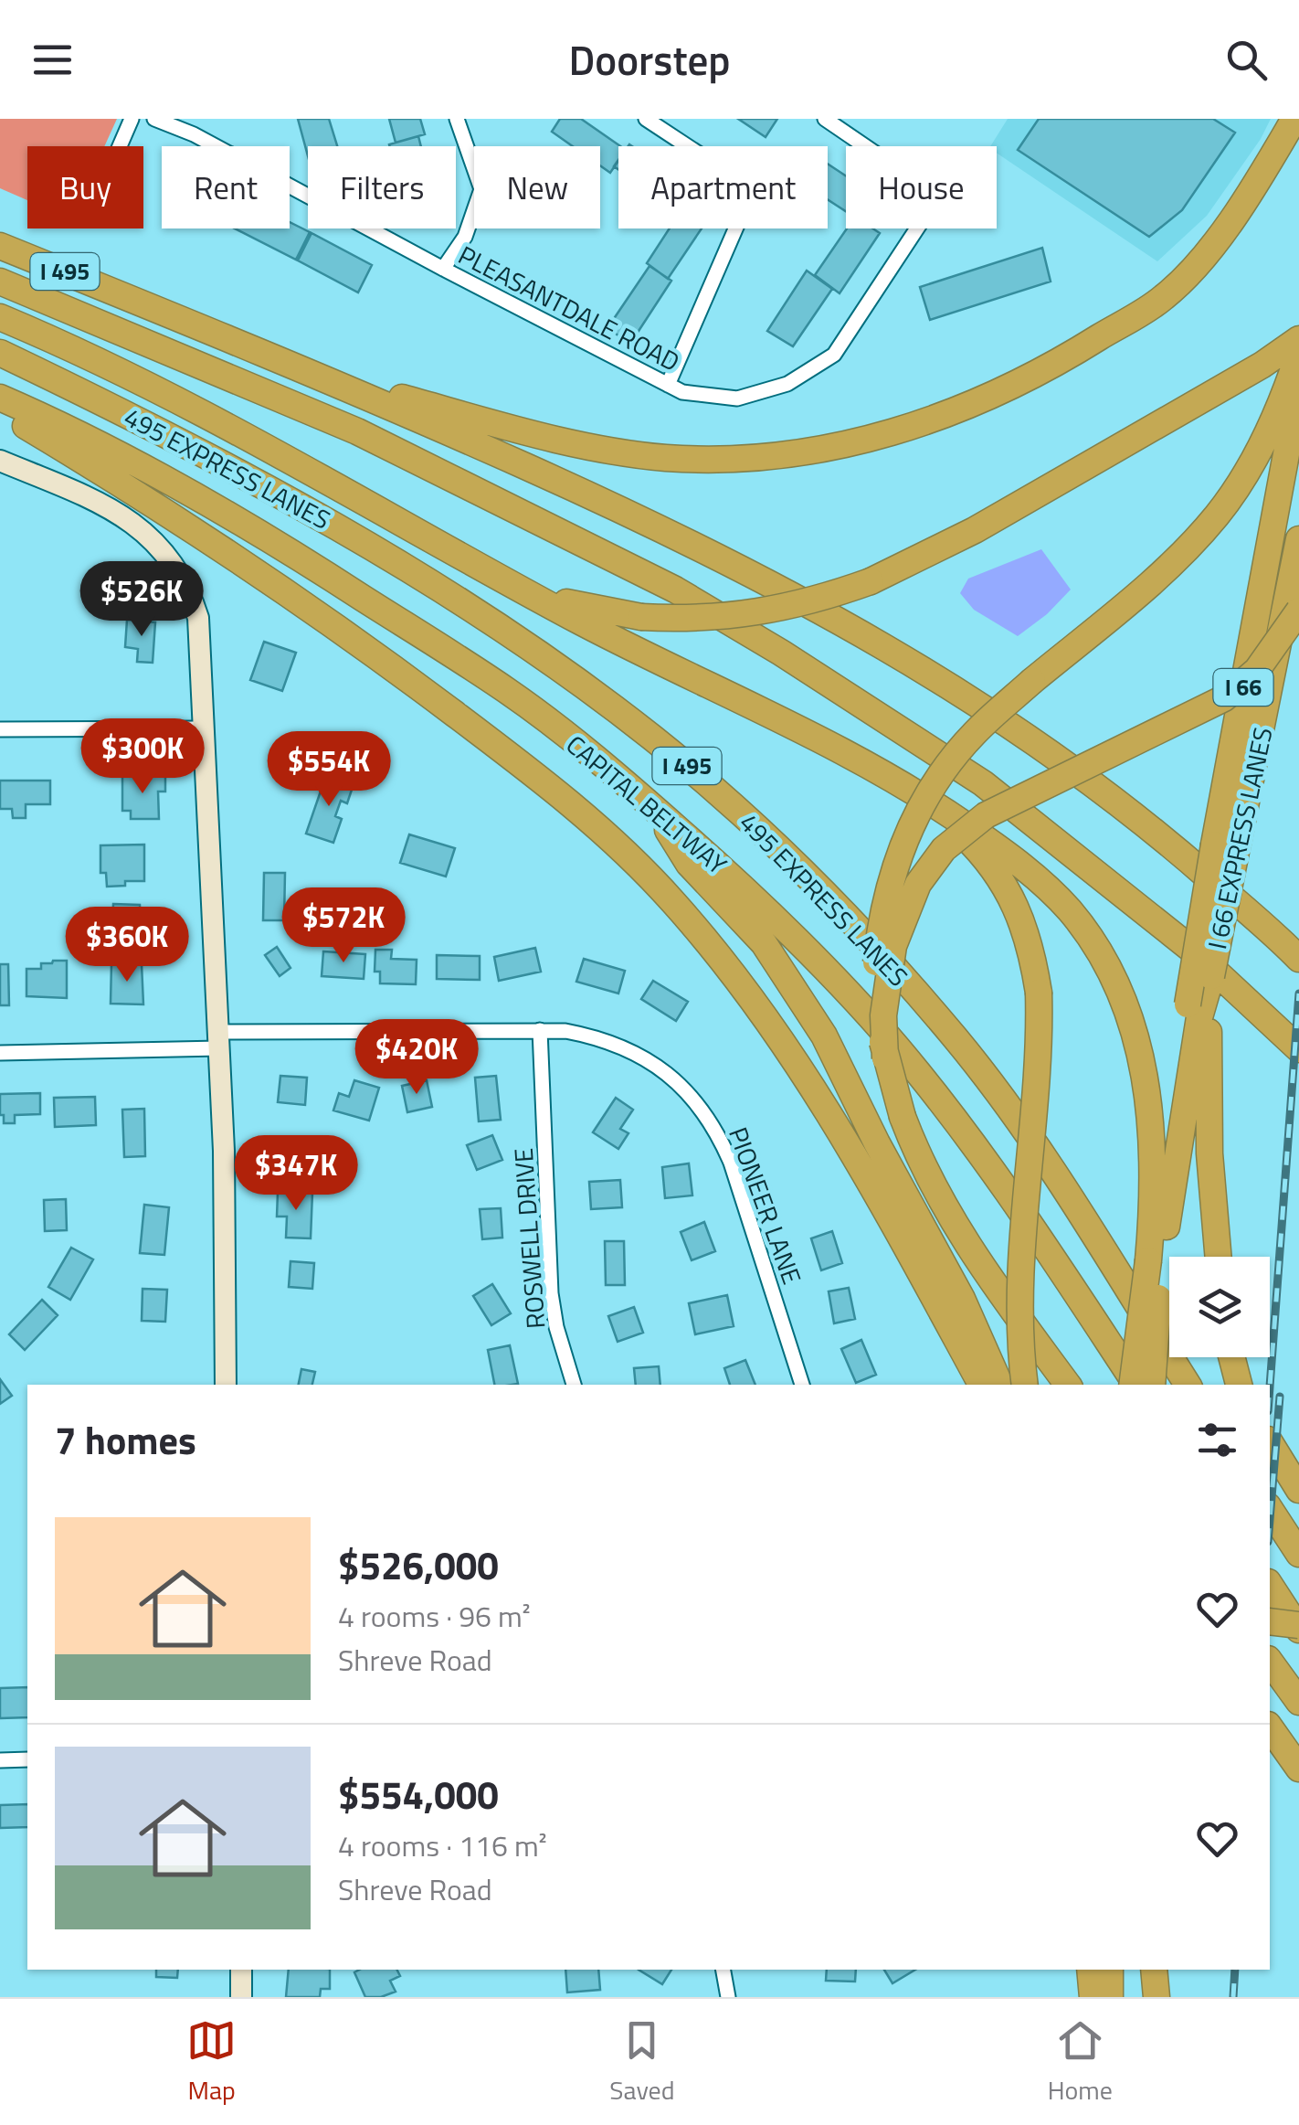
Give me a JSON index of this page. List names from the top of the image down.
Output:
{
  "streets": {
    "highway": [
      "I 495",
      "495 EXPRESS LANES",
      "I 66",
      "CAPITAL BELTWAY",
      "I 66 EXPRESS LANES"
    ],
    "street": ["PLEASANTDALE ROAD", "PIONEER LANE", "ROSWELL DRIVE"]
  },
  "crossings": [
    ["I 66", "I 66 EXPRESS LANES"],
    ["PIONEER LANE", "ROSWELL DRIVE"]
  ],
  "page": {
    "header": "Doorstep",
    "chip": [
      "Buy",
      "Rent",
      "Filters",
      "New",
      "Apartment",
      "House"
    ],
    "price": [
      "$526K",
      "$300K",
      "$554K",
      "$572K",
      "$360K",
      "$420K",
      "$347K"
    ],
    "heading": "7 homes",
    "list": [
      {
        "name": "$526,000",
        "note": "4 rooms · 96 m² · Shreve Road"
      },
      {
        "name": "$554,000",
        "note": "4 rooms · 116 m² · Shreve Road"
      }
    ],
    "tabs": ["Map", "Saved", "Home"]
  }
}
